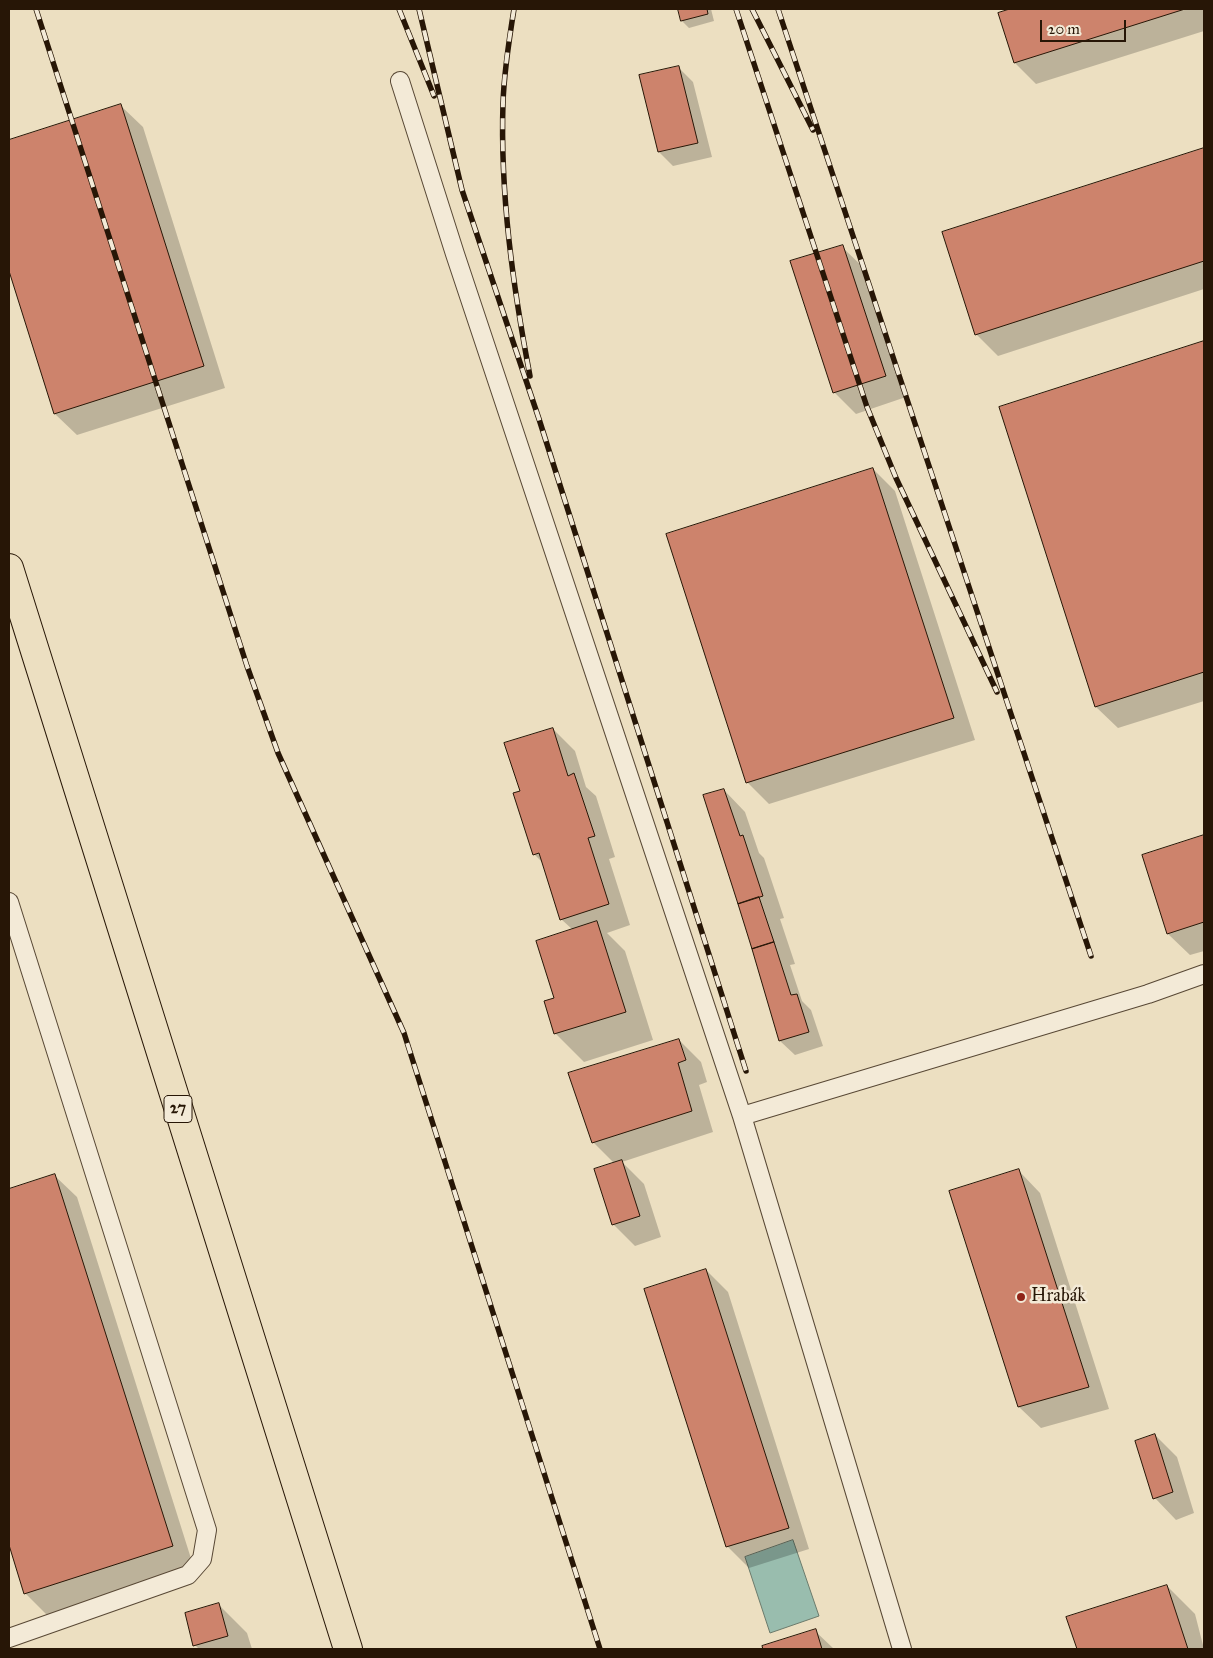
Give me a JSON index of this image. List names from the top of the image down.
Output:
{
  "streets": {
    "main road": ["27"]
  },
  "places": ["Hrabák"],
  "scale_bar": "20 m"
}
